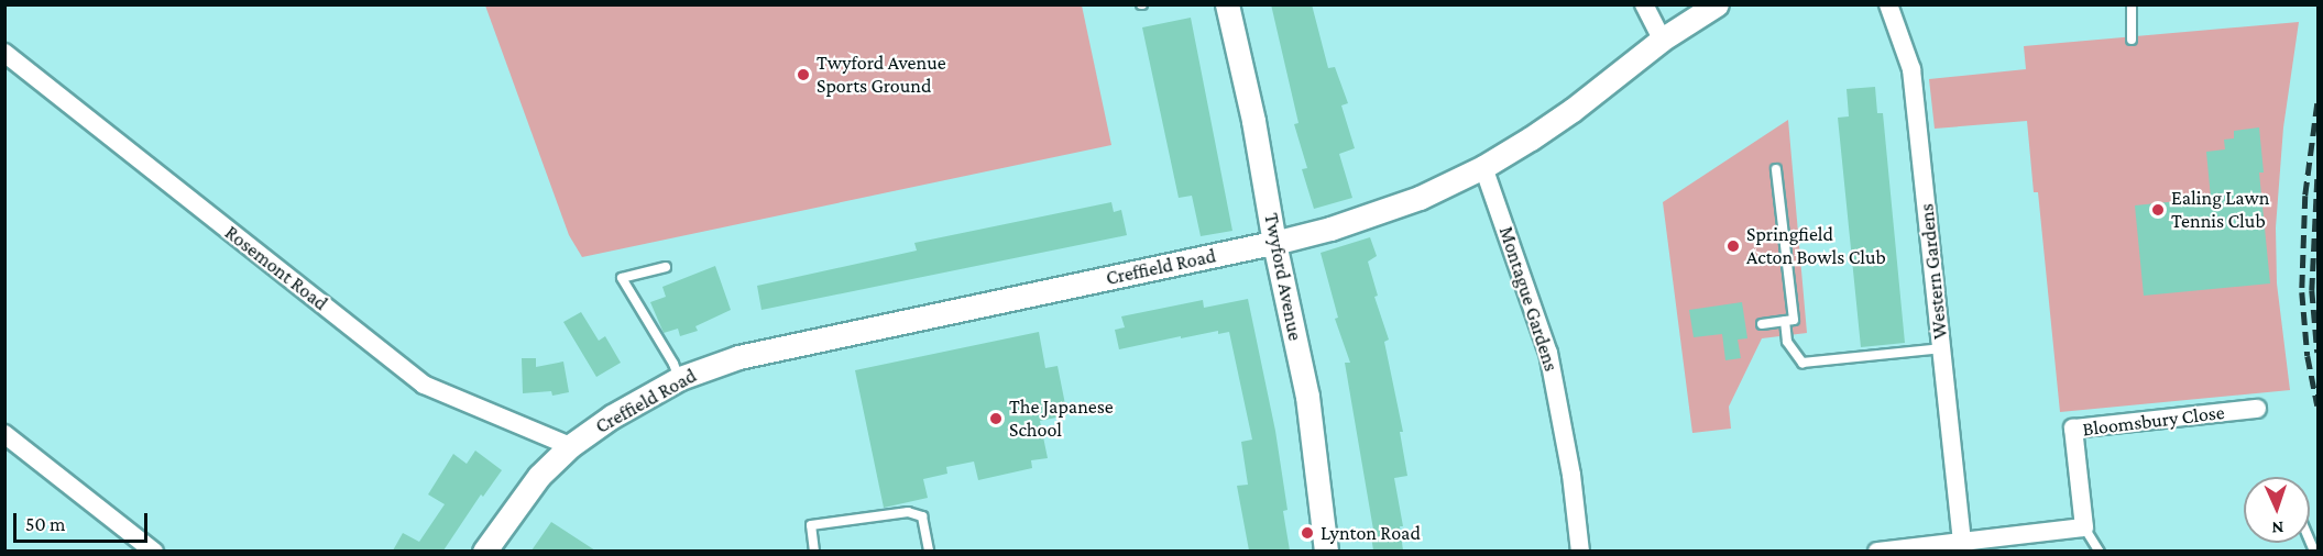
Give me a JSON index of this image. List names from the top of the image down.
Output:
{
  "streets": {
    "street": [
      "Creffield Road",
      "Rosemont Road",
      "Western Gardens",
      "Twyford Avenue",
      "Montague Gardens",
      "Bloomsbury Close"
    ]
  },
  "crossings": [
    ["Creffield Road", "Rosemont Road"],
    ["Creffield Road", "Twyford Avenue"],
    ["Creffield Road", "Montague Gardens"]
  ],
  "places": [
    "Twyford Avenue Sports Ground",
    "Ealing Lawn Tennis Club",
    "Springfield Acton Bowls Club",
    "The Japanese School",
    "Lynton Road"
  ],
  "scale_bar": "50 m",
  "north": "bottom"
}
